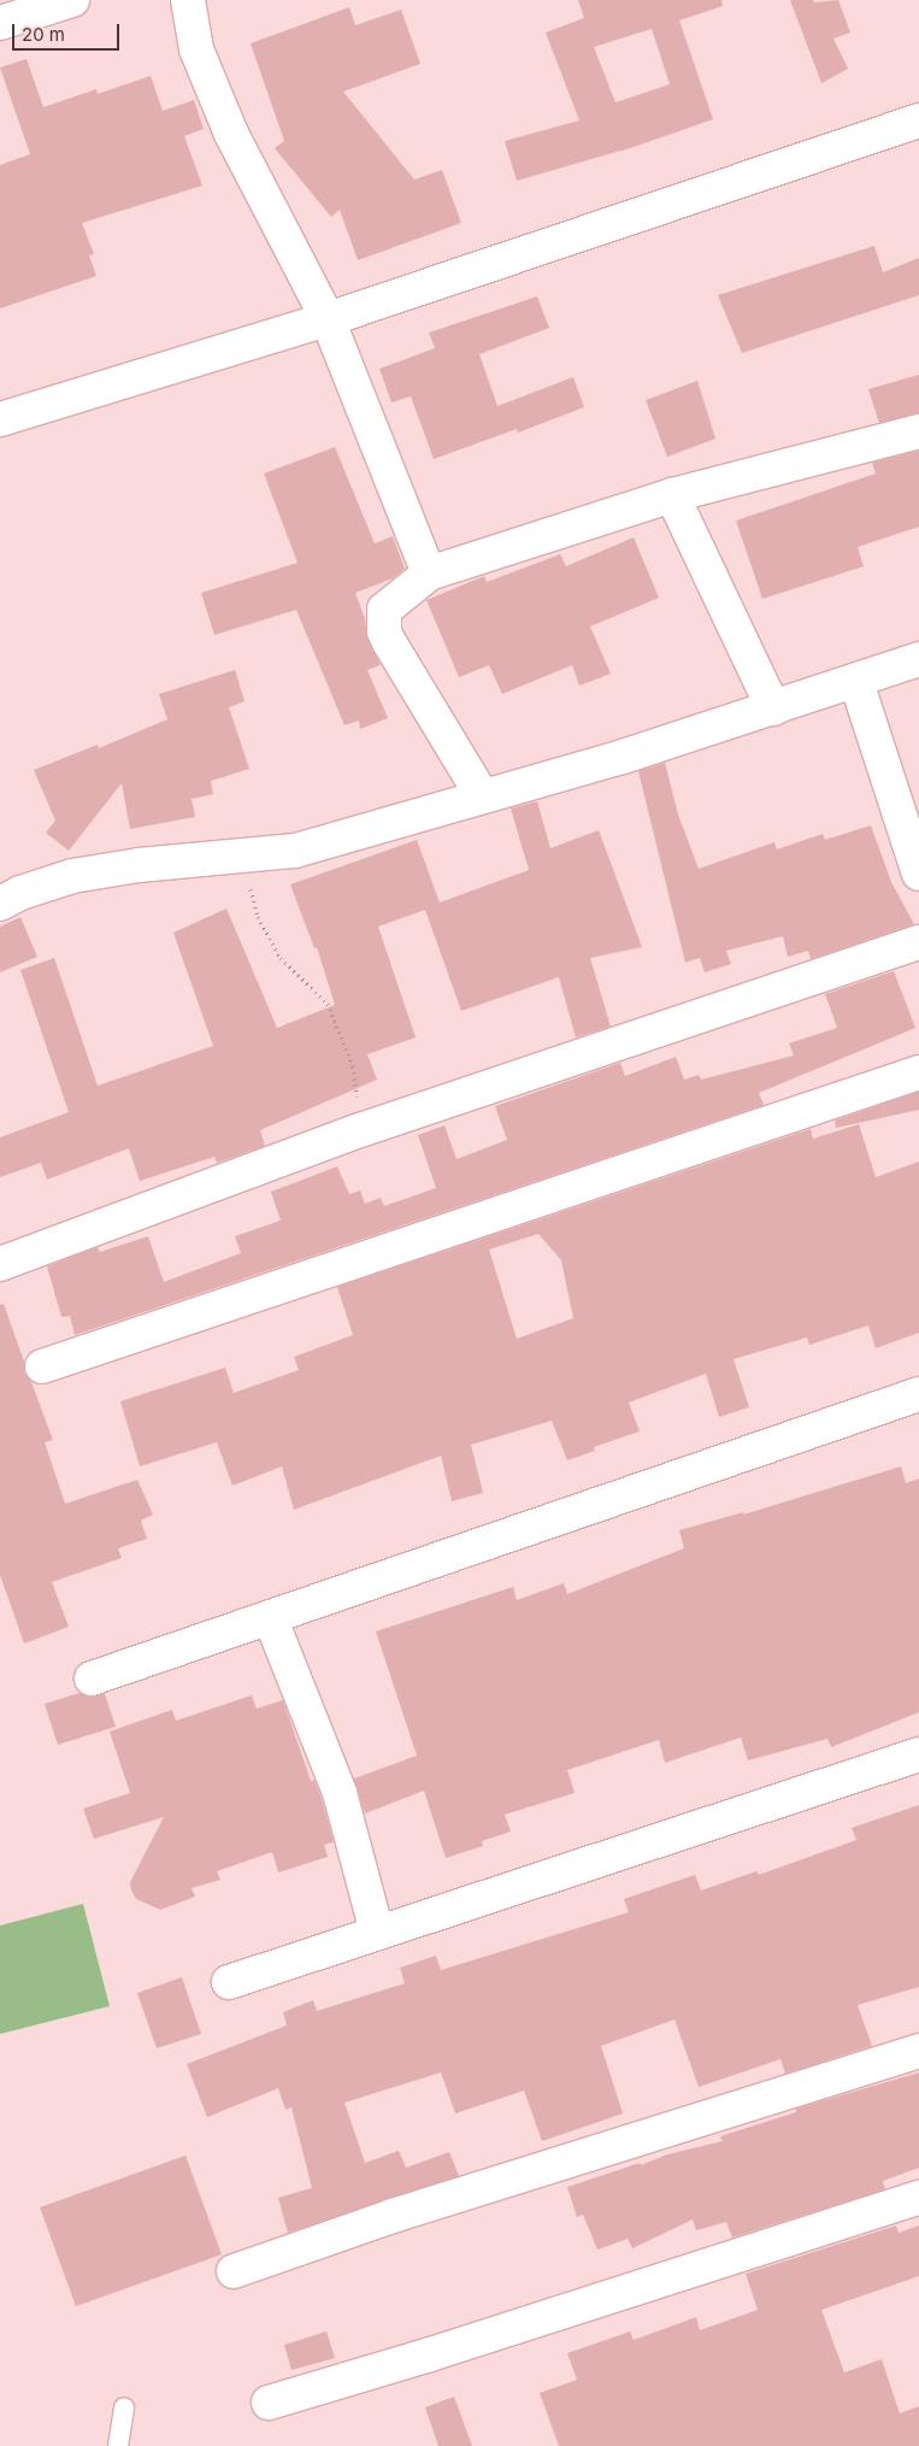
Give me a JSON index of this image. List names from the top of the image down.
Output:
{
  "scale_bar": "20 m"
}
